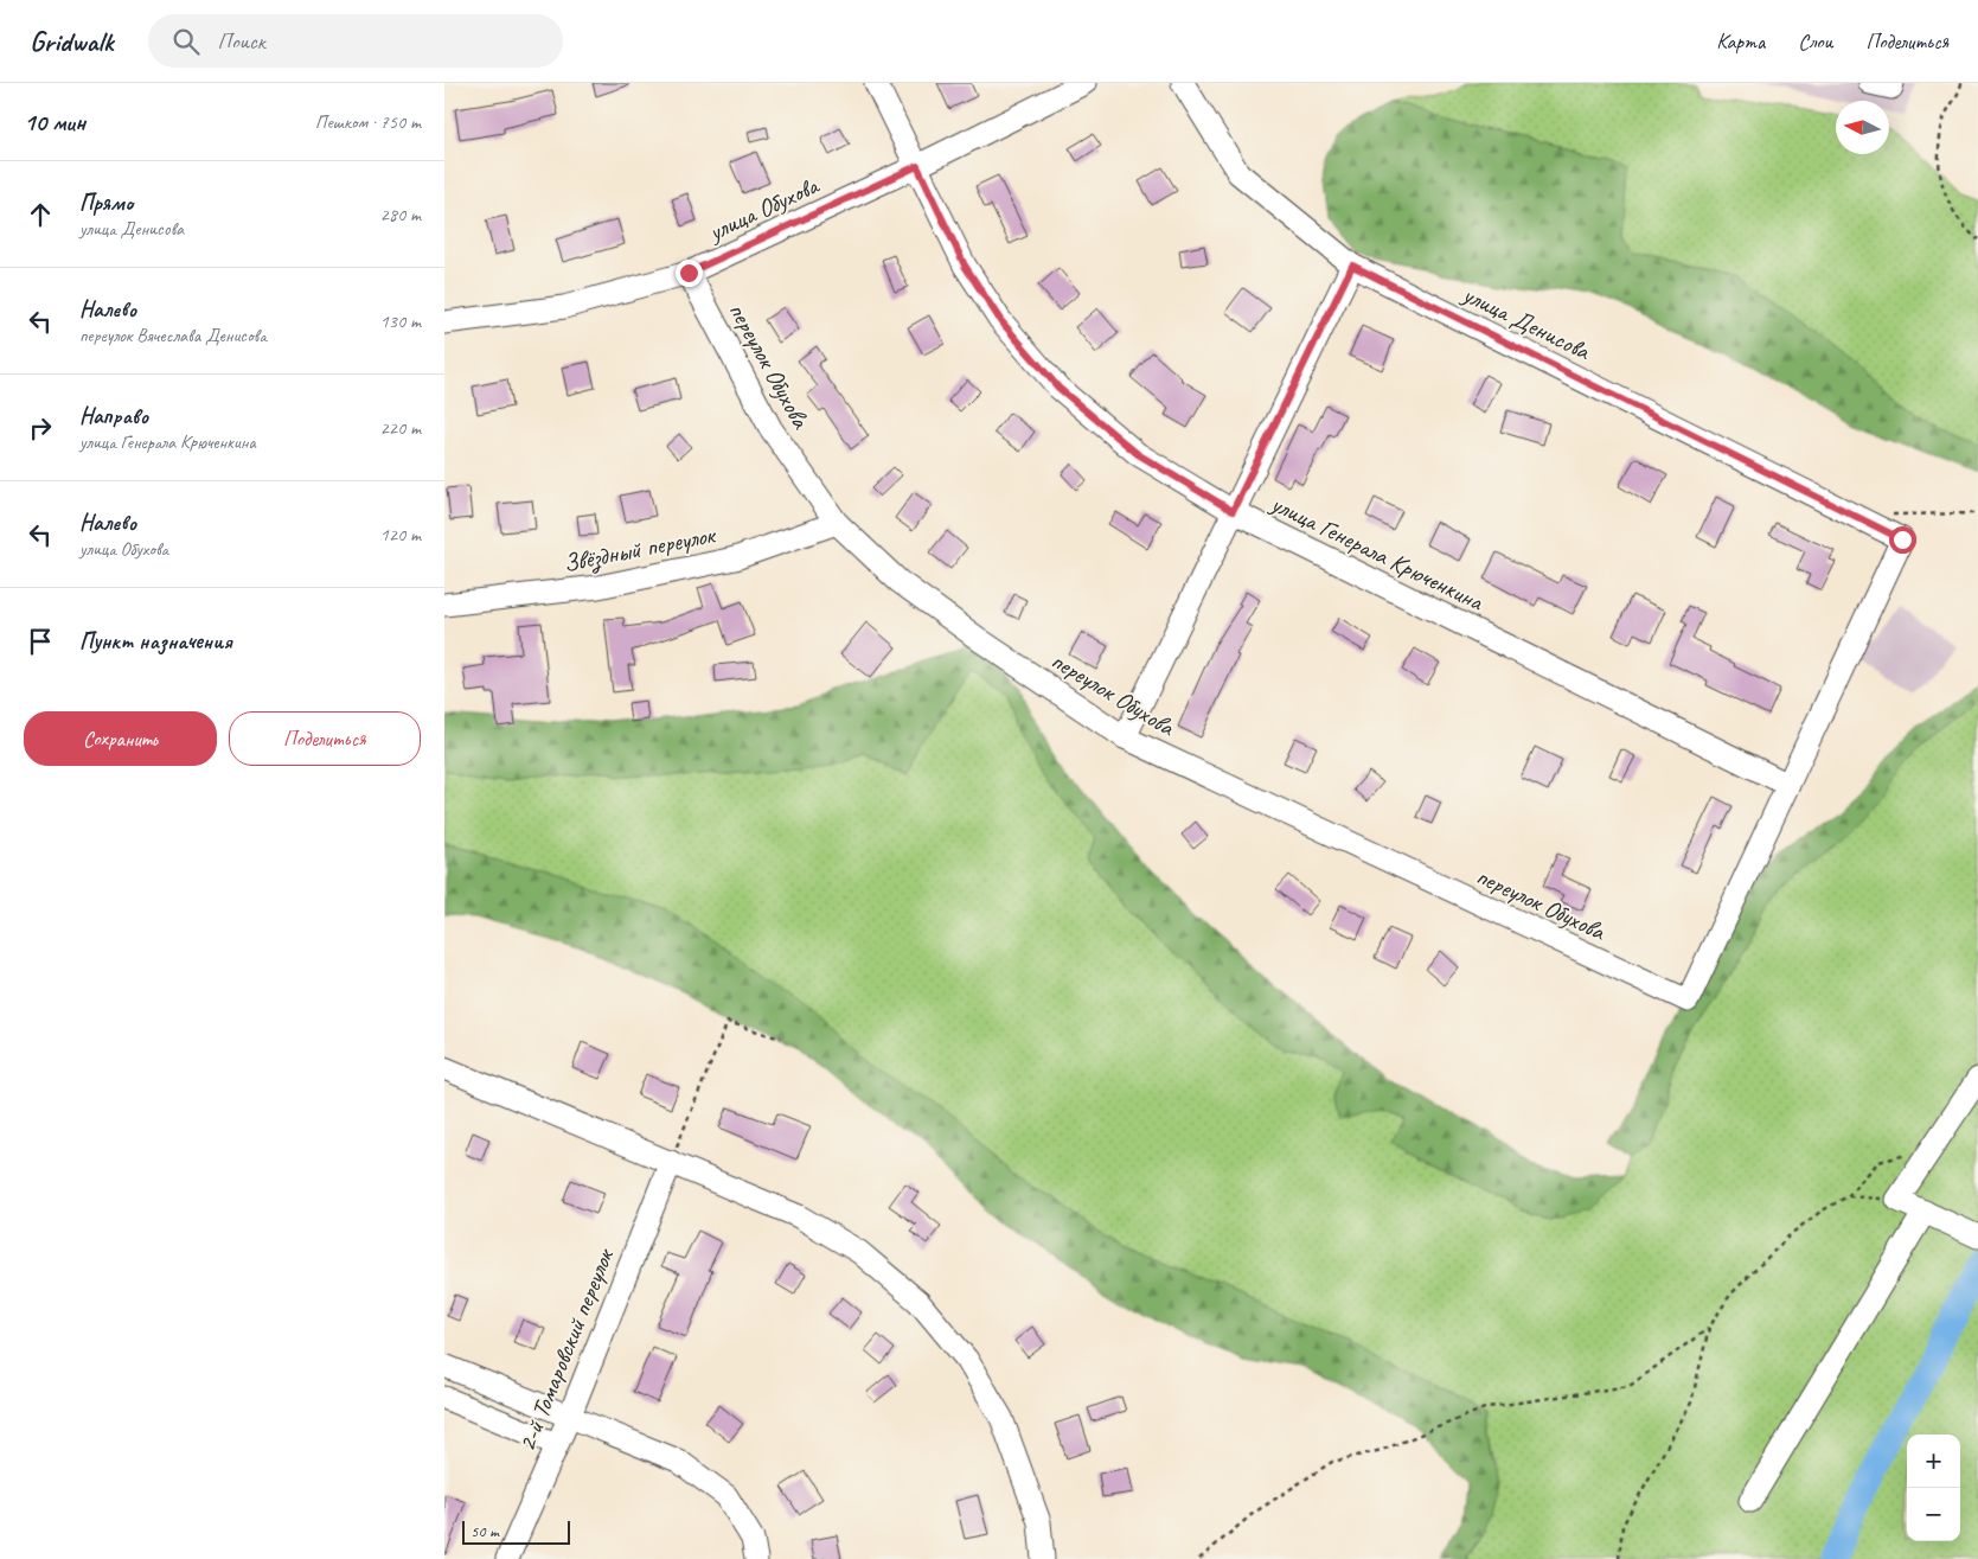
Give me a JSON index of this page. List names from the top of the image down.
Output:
{
  "streets": {
    "street": [
      "улица Обухова",
      "улица Денисова",
      "переулок Обухова",
      "Звёздный переулок",
      "улица Генерала Крюченкина",
      "2-й Томаровский переулок"
    ]
  },
  "crossings": [
    ["улица Обухова", "переулок Обухова"],
    ["улица Обухова", "улица Генерала Крюченкина"],
    ["улица Денисова", "переулок Обухова"],
    ["улица Денисова", "улица Генерала Крюченкина"],
    ["переулок Обухова", "Звёздный переулок"],
    ["переулок Обухова", "улица Генерала Крюченкина"]
  ],
  "scale_bar": "50 m",
  "north": "left",
  "page": {
    "header": "Gridwalk",
    "search": "Поиск",
    "nav": ["Карта", "Слои", "Поделиться"],
    "heading": ["10 мин", "Пешком · 750 m"],
    "list": [
      ["Прямо", "улица Денисова", "280 m"],
      ["Налево", "переулок Вячеслава Денисова", "130 m"],
      ["Направо", "улица Генерала Крюченкина", "220 m"],
      ["Налево", "улица Обухова", "120 m"],
      "Пункт назначения"
    ],
    "buttons": ["Сохранить", "Поделиться"],
    "map_buttons": ["+", "−"],
    "scale": "50 m"
  }
}
